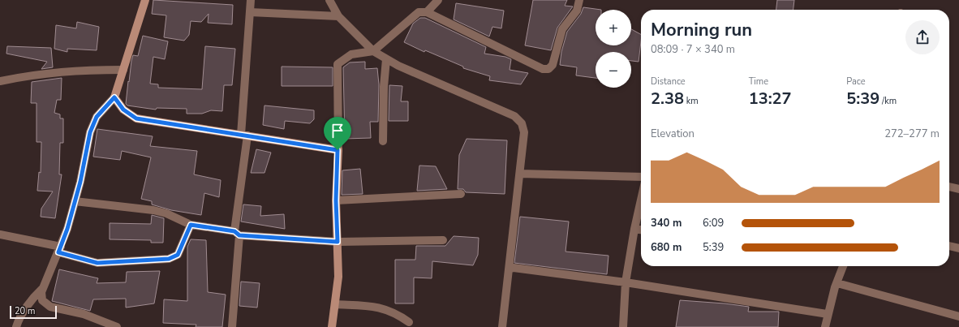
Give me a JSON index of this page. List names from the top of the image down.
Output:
{
  "scale_bar": "20 m",
  "page": {
    "map_buttons": ["+", "−"],
    "heading": ["Morning run", "08:09 · 7 × 340 m"],
    "stats": [
      ["Distance", "2.38 km"],
      ["Time", "13:27"],
      ["Pace", "5:39 /km"]
    ],
    "chart": ["Elevation", "272–277 m"],
    "list": [
      {
        "name": "340 m",
        "note": "6:09"
      },
      {
        "name": "680 m",
        "note": "5:39"
      }
    ],
    "scale": "20 m"
  }
}
